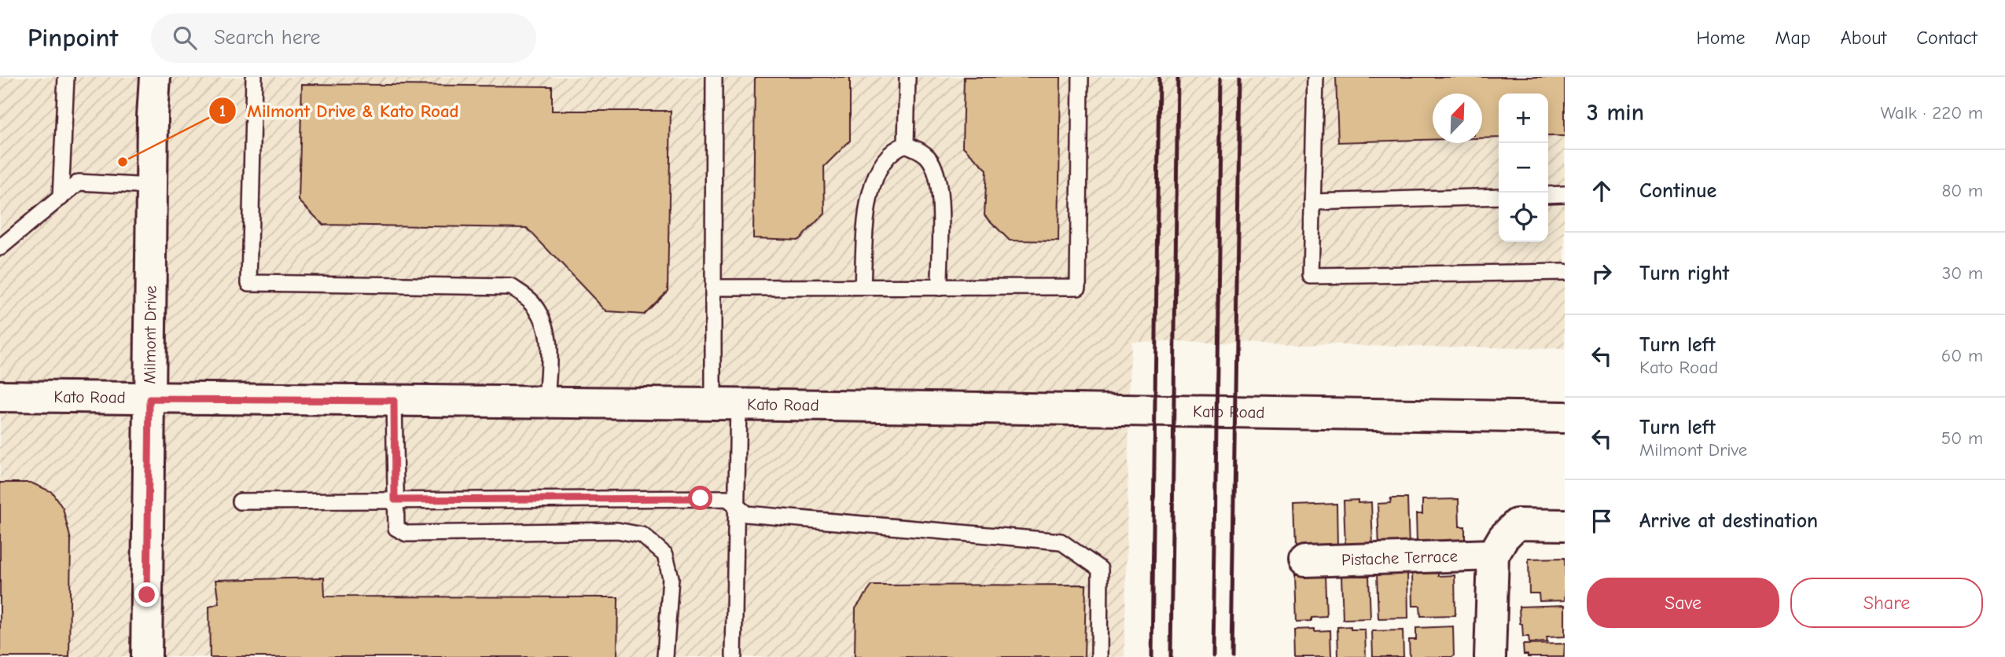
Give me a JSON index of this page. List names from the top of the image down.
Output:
{
  "streets": {
    "street": ["Milmont Drive", "Kato Road", "Pistache Terrace"]
  },
  "crossings": [
    ["Milmont Drive", "Kato Road"]
  ],
  "places": ["Milmont Drive & Kato Road"],
  "north": "top right",
  "page": {
    "header": "Pinpoint",
    "search": "Search here",
    "nav": [
      "Home",
      "Map",
      "About",
      "Contact"
    ],
    "heading": ["3 min", "Walk · 220 m"],
    "map_buttons": ["+", "−"],
    "list": [
      ["Continue", "80 m"],
      ["Turn right", "30 m"],
      ["Turn left", "Kato Road", "60 m"],
      ["Turn left", "Milmont Drive", "50 m"],
      "Arrive at destination"
    ],
    "buttons": ["Save", "Share"]
  }
}
